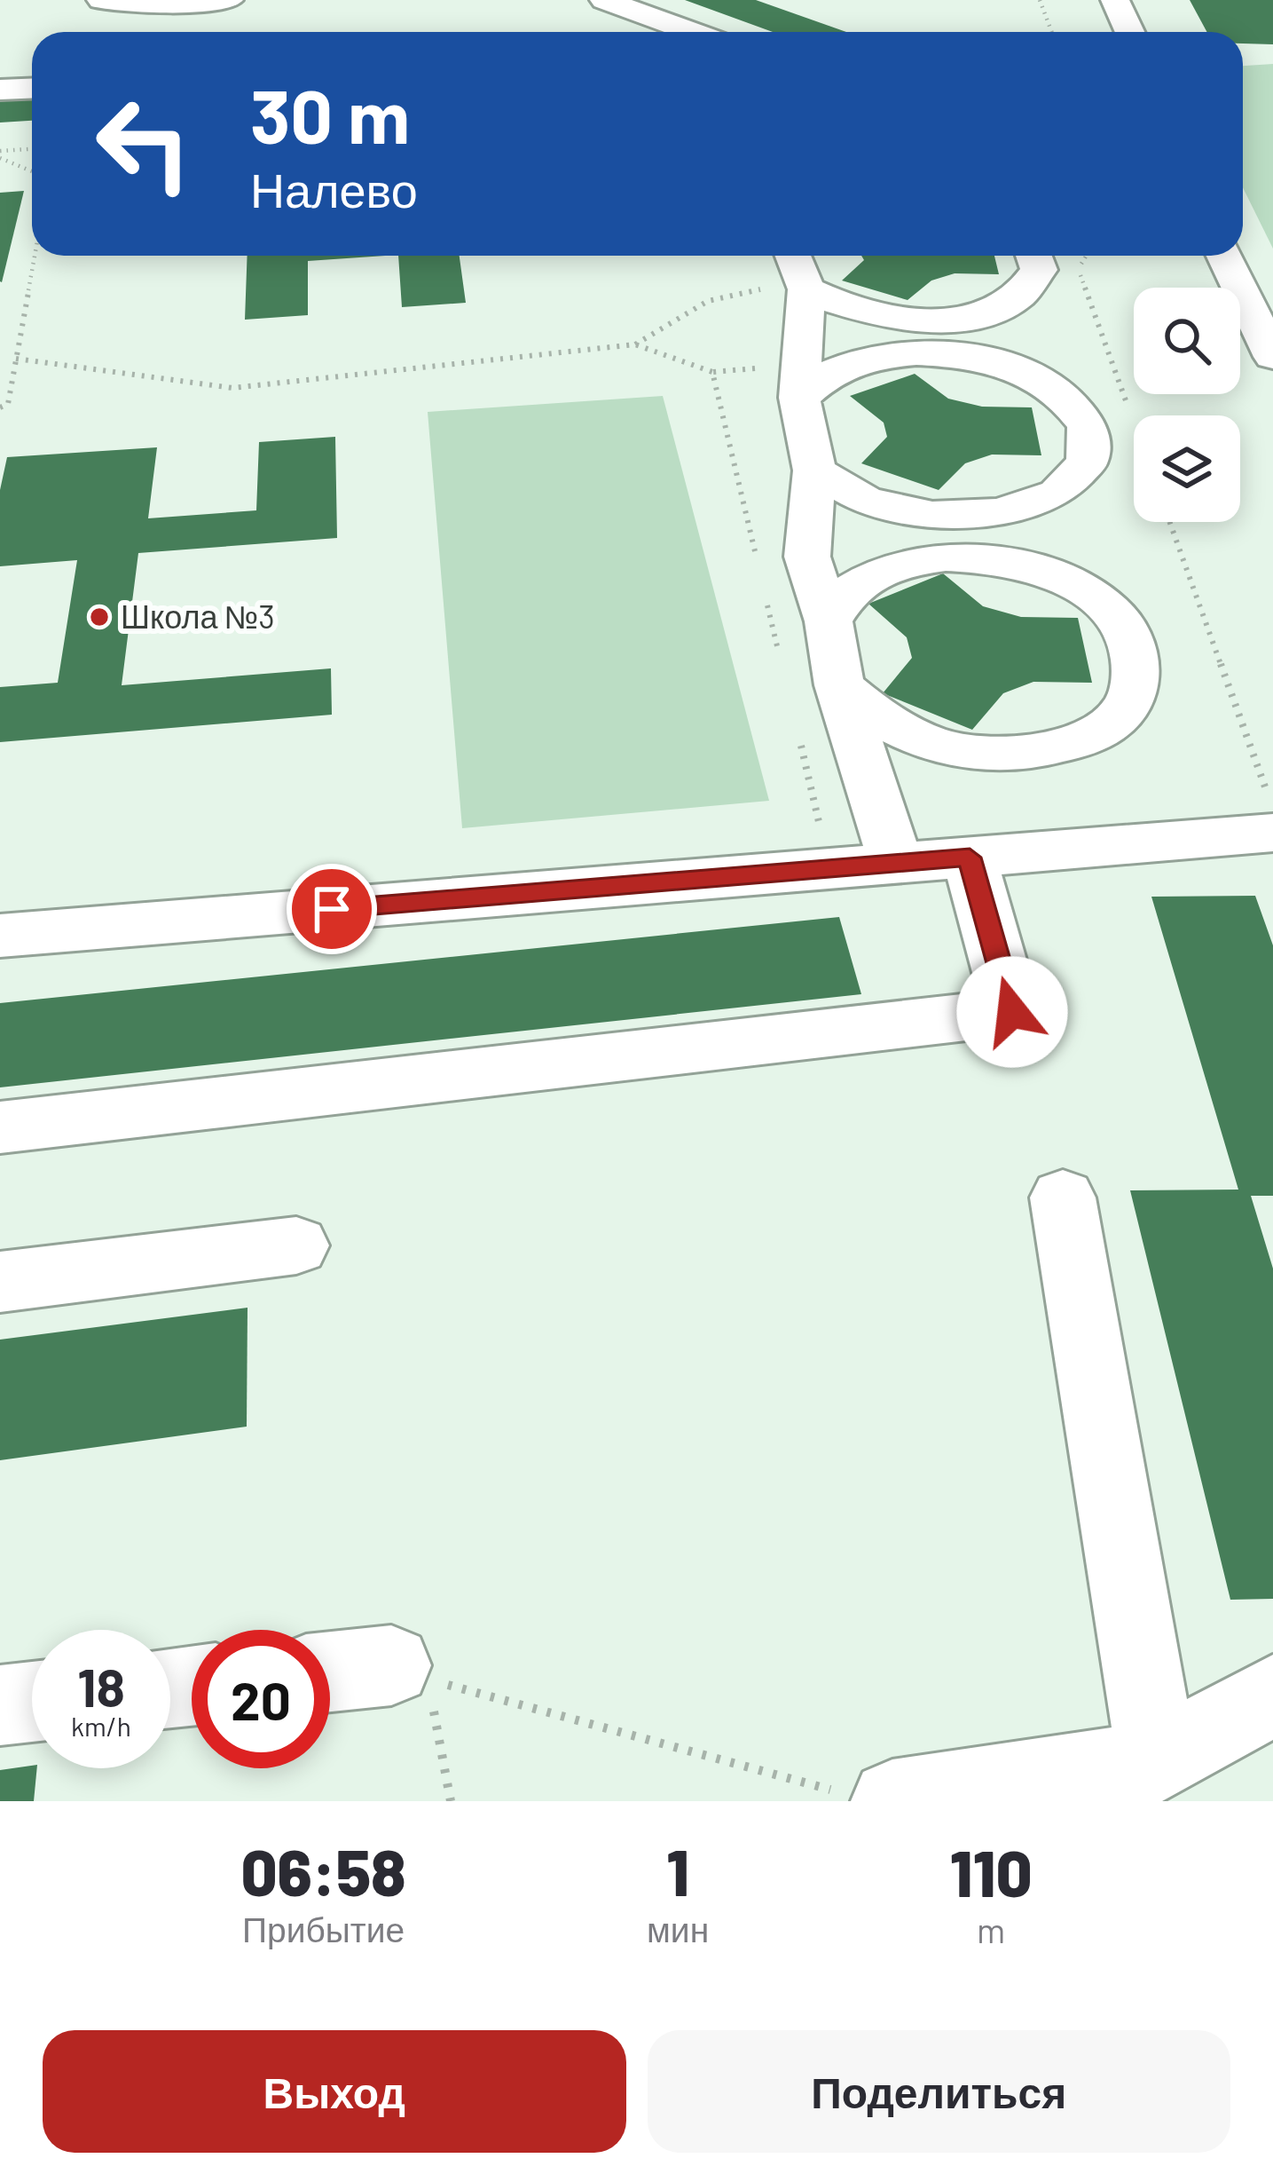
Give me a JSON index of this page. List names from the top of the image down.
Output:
{
  "places": ["Школа №3"],
  "page": {
    "turn": ["30 m", "Налево"],
    "speed": "18 km/h",
    "limit": "20",
    "eta": [
      "06:58",
      "Прибытие",
      "1",
      "мин",
      "110",
      "m"
    ],
    "buttons": ["Выход", "Поделиться"]
  }
}
